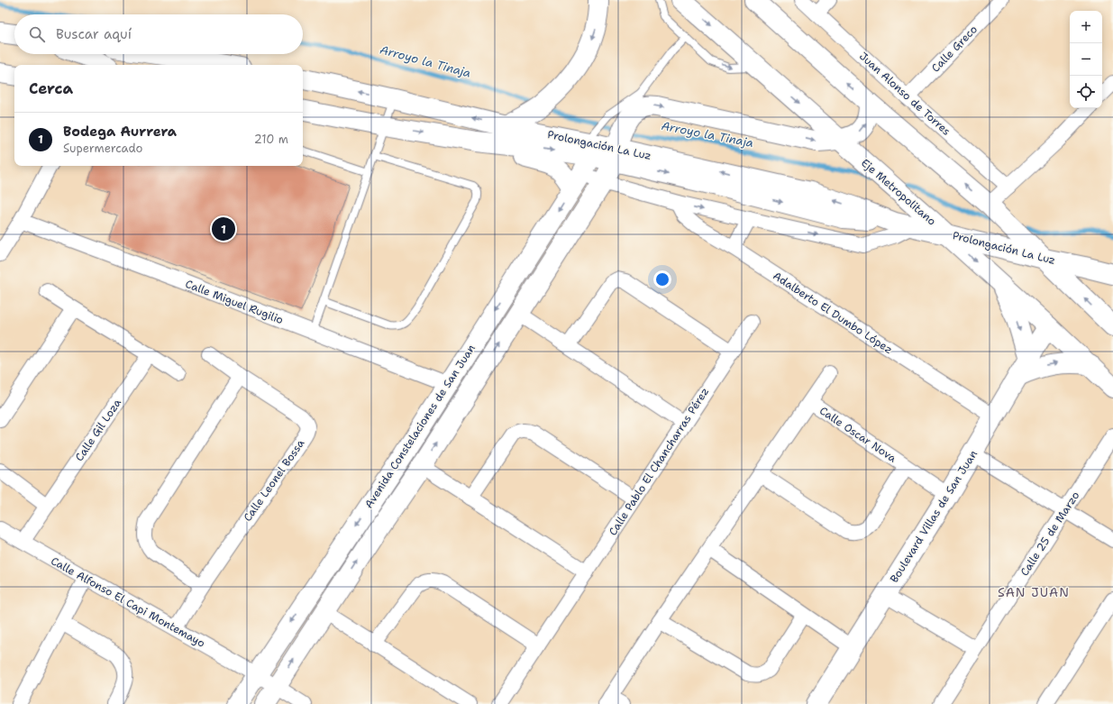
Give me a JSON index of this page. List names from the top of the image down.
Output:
{
  "streets": {
    "main road": [
      "Prolongación La Luz",
      "Eje Metropolitano",
      "Avenida Constelaciones de San Juan",
      "Boulevard Villas de San Juan"
    ],
    "street": [
      "Calle Greco",
      "Juan Alonso de Torres",
      "Calle Miguel Rugilio",
      "Adalberto El Dumbo López",
      "Calle Gil Loza",
      "Calle Oscar Nova",
      "Calle Pablo El Chancharras Pérez",
      "Calle Leonel Bossa",
      "Calle 25 de Marzo",
      "Calle Alfonso El Capi Montemayo"
    ]
  },
  "crossings": [
    ["Calle Greco", "Juan Alonso de Torres"],
    ["Prolongación La Luz", "Eje Metropolitano"],
    ["Prolongación La Luz", "Avenida Constelaciones de San Juan"],
    ["Eje Metropolitano", "Boulevard Villas de San Juan"],
    ["Calle Miguel Rugilio", "Avenida Constelaciones de San Juan"],
    ["Adalberto El Dumbo López", "Boulevard Villas de San Juan"],
    ["Avenida Constelaciones de San Juan", "Calle Alfonso El Capi Montemayo"],
    ["Calle Gil Loza", "Calle Alfonso El Capi Montemayo"],
    ["Calle Oscar Nova", "Boulevard Villas de San Juan"],
    ["Calle Leonel Bossa", "Calle Alfonso El Capi Montemayo"]
  ],
  "districts": ["SAN JUAN"],
  "water": ["Arroyo la Tinaja"],
  "page": {
    "map_buttons": ["+", "−"],
    "search": "Buscar aquí",
    "heading": "Cerca",
    "list": [
      {
        "mark": "1",
        "name": "Bodega Aurrera",
        "note": "Supermercado",
        "value": "210 m"
      }
    ],
    "pins": "1"
  }
}
